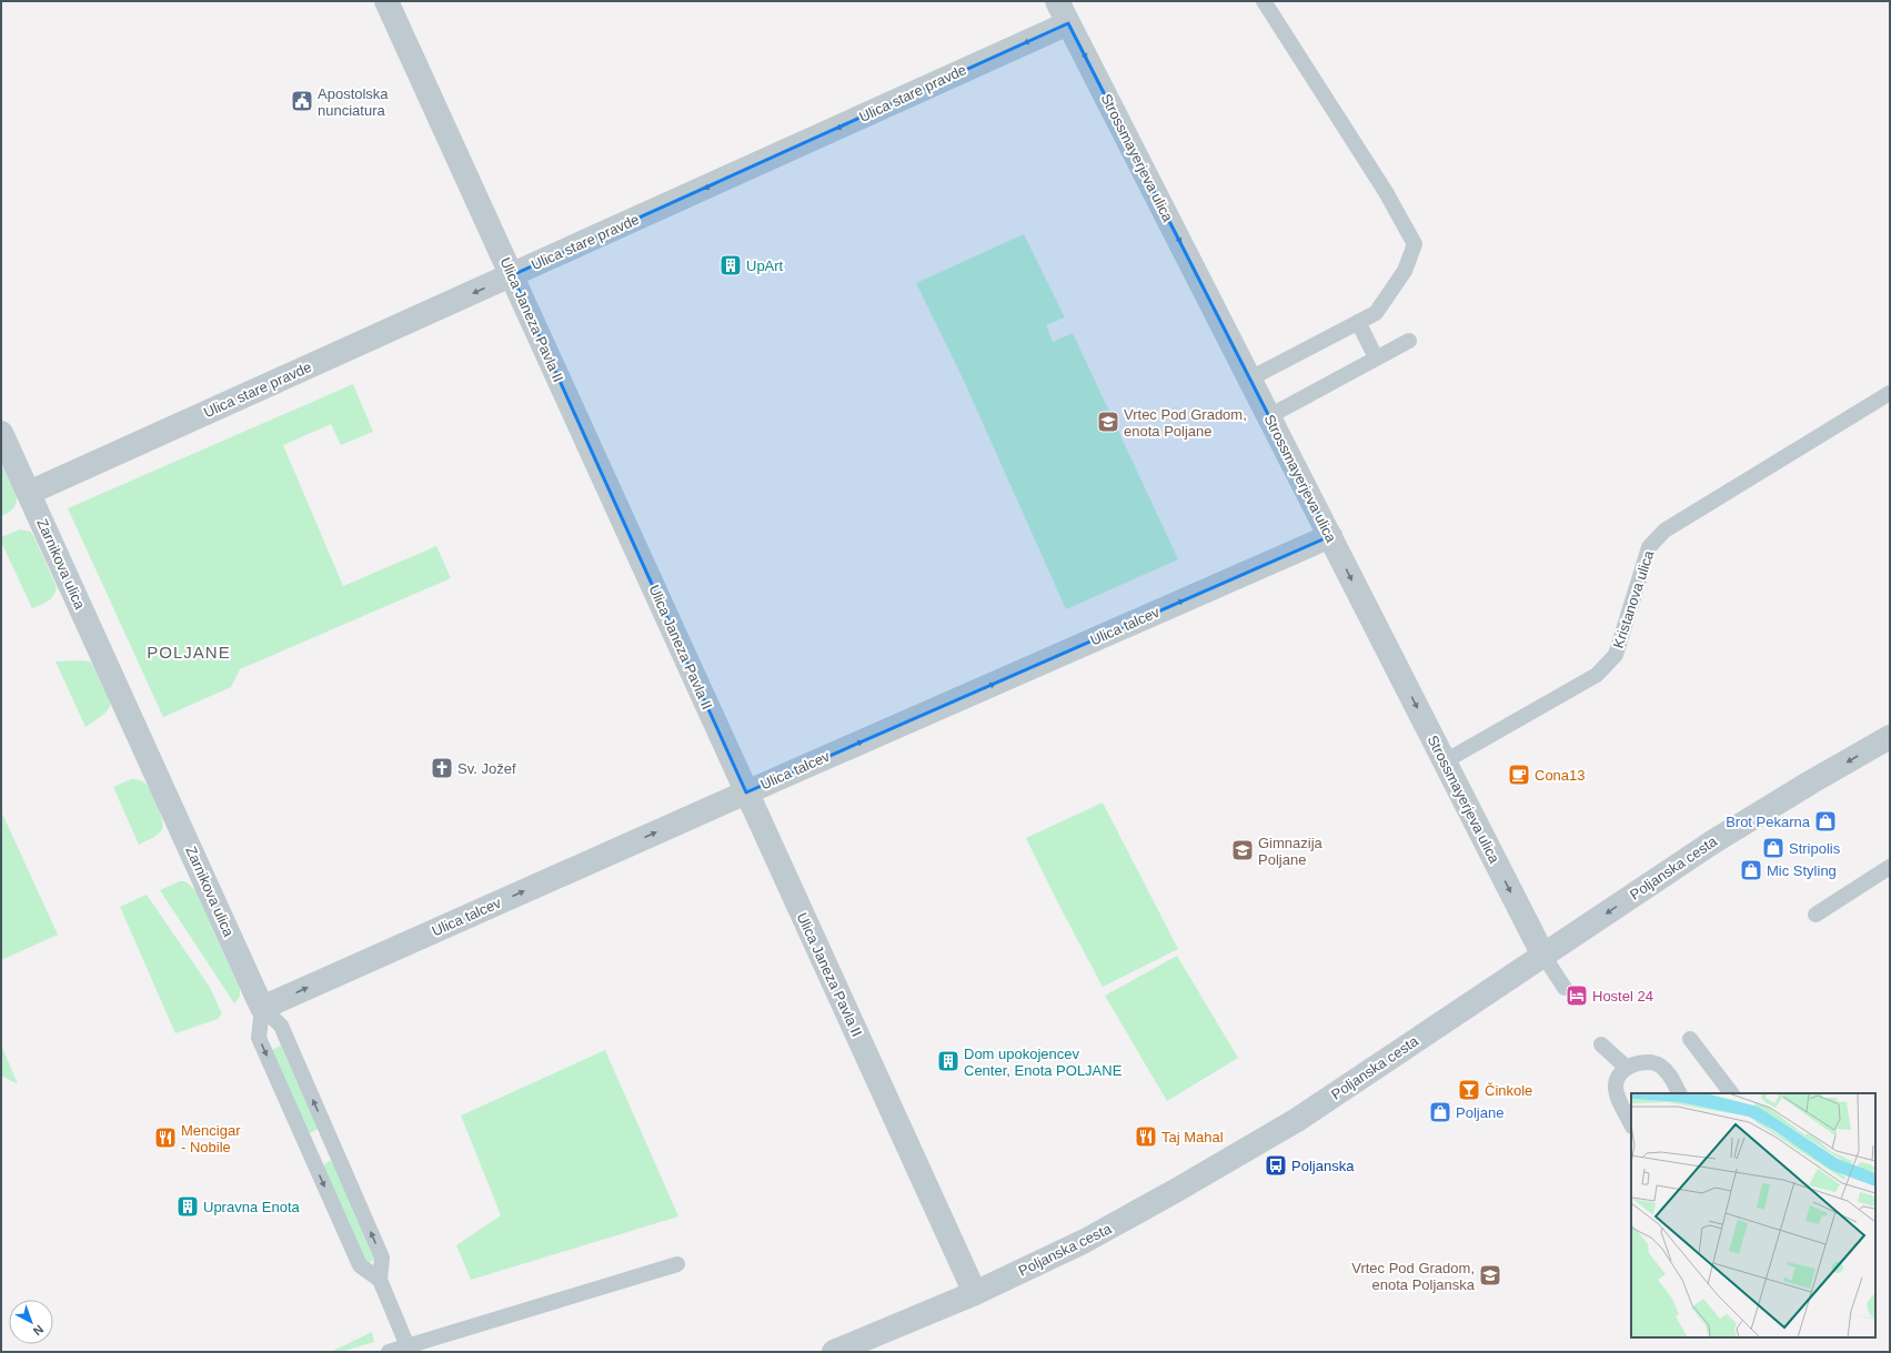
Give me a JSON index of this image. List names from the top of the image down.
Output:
{
  "streets": {
    "street": [
      "Ulica stare pravde",
      "Strossmayerjeva ulica",
      "Ulica Janeza Pavla II",
      "Zarnikova ulica",
      "Ulica talcev",
      "Poljanska cesta"
    ],
    "lane": ["Kristanova ulica"]
  },
  "crossings": [
    ["Ulica stare pravde", "Strossmayerjeva ulica"],
    ["Ulica stare pravde", "Ulica Janeza Pavla II"],
    ["Ulica stare pravde", "Zarnikova ulica"],
    ["Strossmayerjeva ulica", "Kristanova ulica"],
    ["Strossmayerjeva ulica", "Ulica talcev"],
    ["Strossmayerjeva ulica", "Poljanska cesta"],
    ["Ulica Janeza Pavla II", "Ulica talcev"],
    ["Ulica Janeza Pavla II", "Poljanska cesta"],
    ["Zarnikova ulica", "Ulica talcev"]
  ],
  "one_way": ["Ulica stare pravde", "Strossmayerjeva ulica", "Ulica talcev"],
  "districts": ["POLJANE"],
  "places": {
    "public building": ["Apostolska nunciatura"],
    "building": ["UpArt", "Dom upokojencev Center, Enota POLJANE", "Upravna Enota"],
    "school or university": ["Vrtec Pod Gradom, enota Poljane", "Gimnazija Poljane", "Vrtec Pod Gradom, enota Poljanska"],
    "church": ["Sv. Jožef"],
    "cafe": ["Cona13"],
    "shop": [
      "Brot Pekarna",
      "Stripolis",
      "Mic Styling",
      "Poljane"
    ],
    "hotel": ["Hostel 24"],
    "bar": ["Činkole"],
    "restaurant": ["Taj Mahal", "Mencigar - Nobile"],
    "bus stop": ["Poljanska"]
  },
  "north": "bottom right"
}
